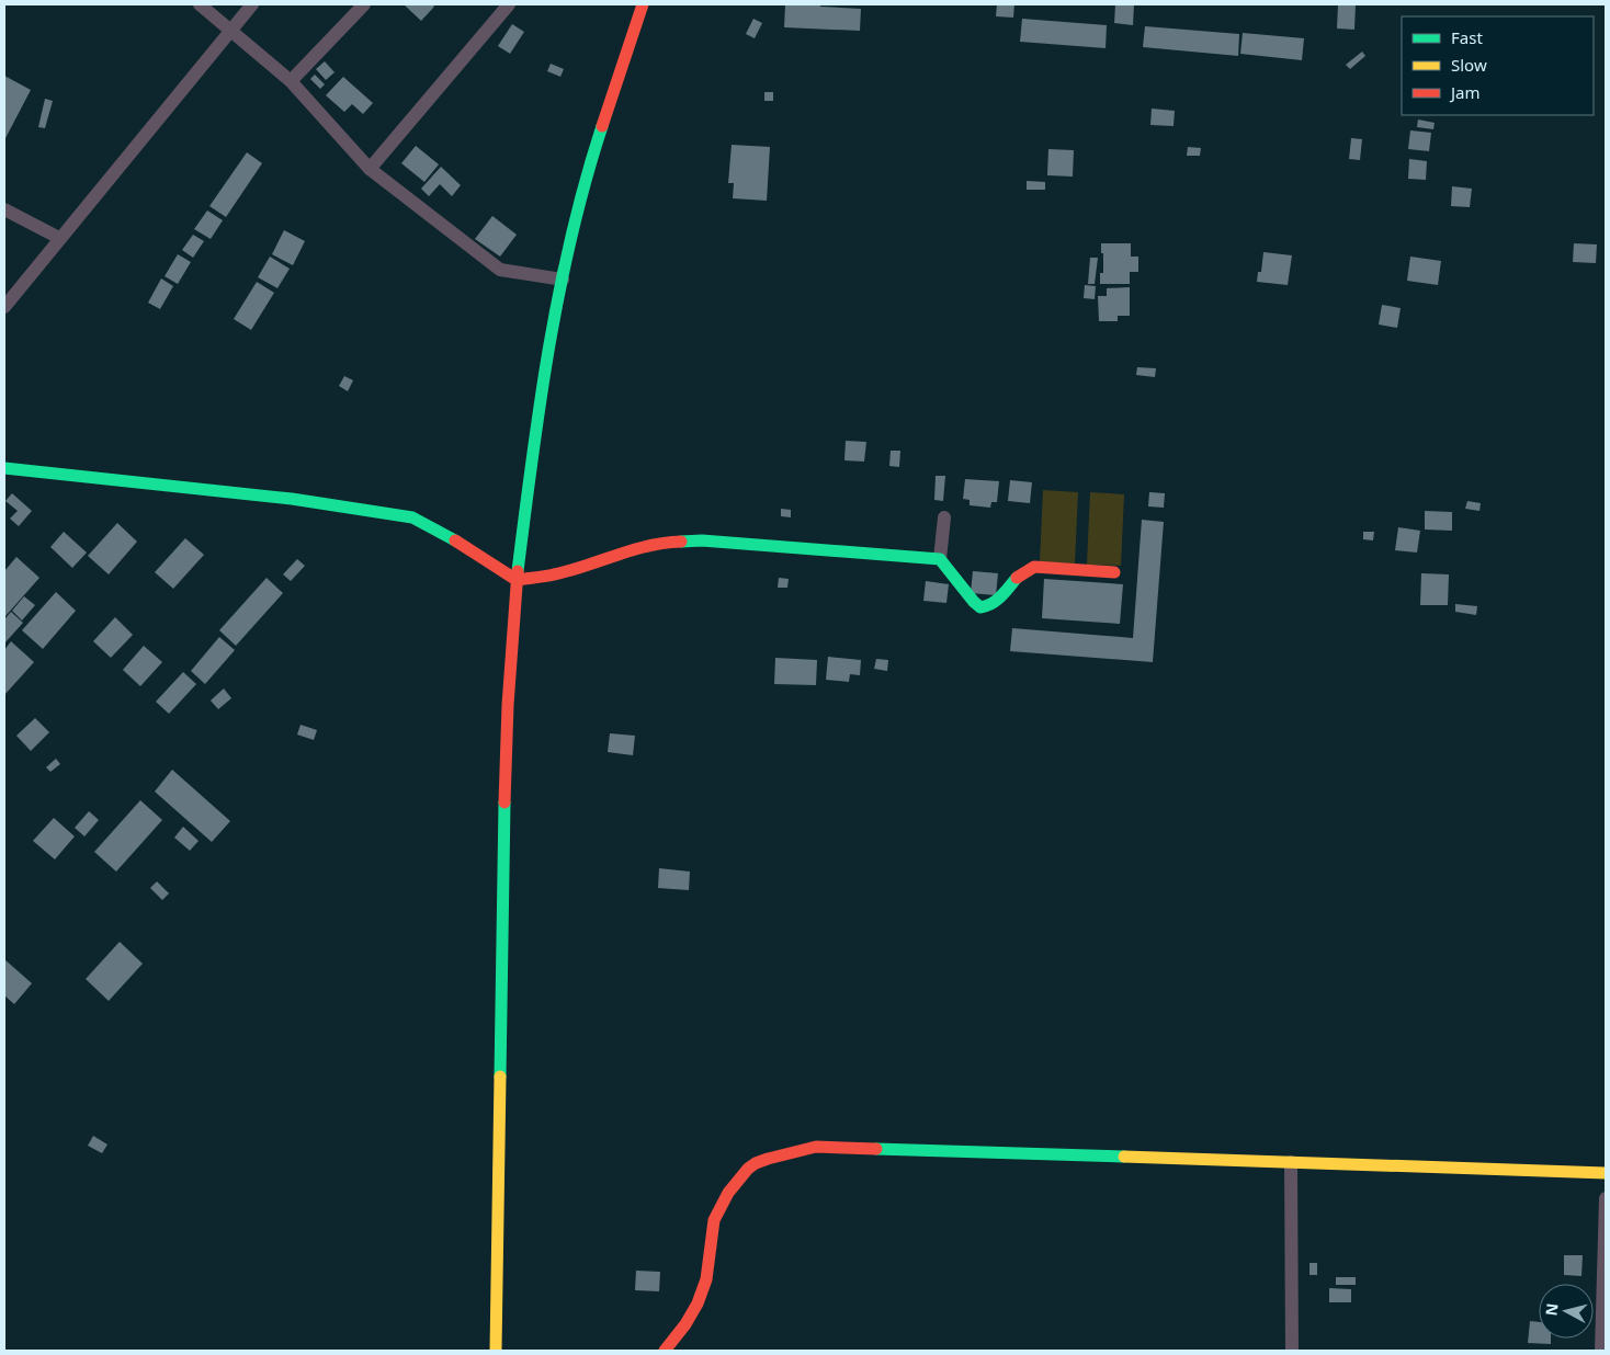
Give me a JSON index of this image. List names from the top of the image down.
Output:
{
  "legend": ["Fast", "Slow", "Jam"],
  "north": "left"
}
